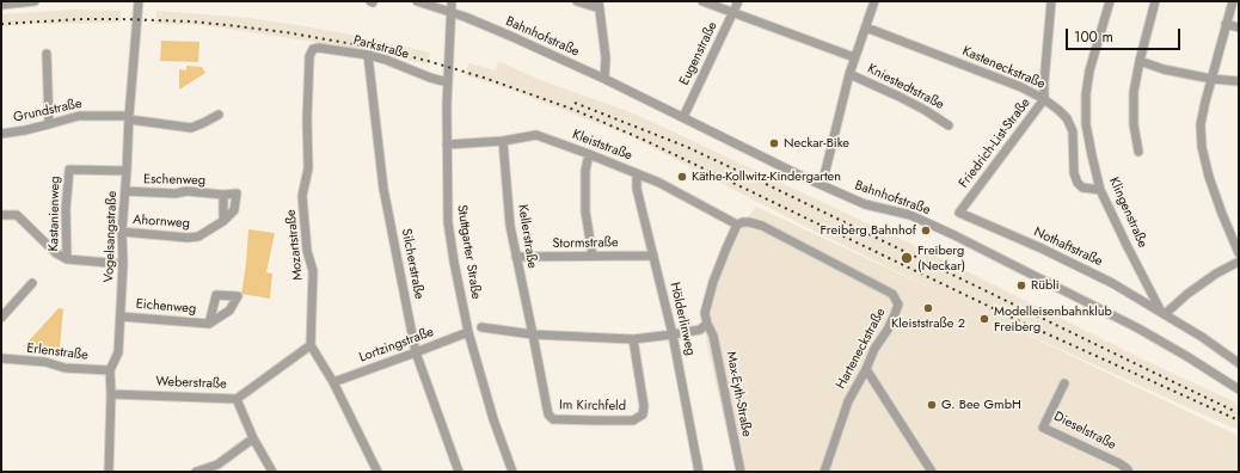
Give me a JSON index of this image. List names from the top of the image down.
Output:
{
  "streets": {
    "street": [
      "Bahnhofstraße",
      "Parkstraße",
      "Eugenstraße",
      "Kasteneckstraße",
      "Kniestedtstraße",
      "Grundstraße",
      "Friedrich-List-Straße",
      "Kleiststraße",
      "Eschenweg",
      "Klingenstraße",
      "Kastanienweg",
      "Ahornweg",
      "Vogelsangstraße",
      "Kellerstraße",
      "Stormstraße",
      "Mozartstraße",
      "Nothaftstraße",
      "Stuttgarter Straße",
      "Silcherstraße",
      "Eichenweg",
      "Hölderlinweg",
      "Lortzingstraße",
      "Harteneckstraße",
      "Erlenstraße",
      "Weberstraße",
      "Max-Eyth-Straße",
      "Im Kirchfeld",
      "Dieselstraße"
    ]
  },
  "crossings": [
    ["Bahnhofstraße", "Eugenstraße"],
    ["Bahnhofstraße", "Stuttgarter Straße"],
    ["Parkstraße", "Mozartstraße"],
    ["Parkstraße", "Stuttgarter Straße"],
    ["Parkstraße", "Silcherstraße"],
    ["Kasteneckstraße", "Friedrich-List-Straße"],
    ["Kasteneckstraße", "Klingenstraße"],
    ["Grundstraße", "Vogelsangstraße"],
    ["Friedrich-List-Straße", "Nothaftstraße"],
    ["Kleiststraße", "Kellerstraße"],
    ["Kleiststraße", "Stuttgarter Straße"],
    ["Kleiststraße", "Hölderlinweg"],
    ["Kleiststraße", "Harteneckstraße"],
    ["Kleiststraße", "Max-Eyth-Straße"],
    ["Eschenweg", "Ahornweg"],
    ["Eschenweg", "Vogelsangstraße"],
    ["Klingenstraße", "Nothaftstraße"],
    ["Kastanienweg", "Vogelsangstraße"],
    ["Ahornweg", "Vogelsangstraße"],
    ["Vogelsangstraße", "Eichenweg"],
    ["Vogelsangstraße", "Erlenstraße"],
    ["Vogelsangstraße", "Weberstraße"],
    ["Kellerstraße", "Stormstraße"],
    ["Kellerstraße", "Im Kirchfeld"],
    ["Stormstraße", "Hölderlinweg"],
    ["Mozartstraße", "Weberstraße"],
    ["Stuttgarter Straße", "Lortzingstraße"],
    ["Silcherstraße", "Lortzingstraße"],
    ["Harteneckstraße", "Max-Eyth-Straße"]
  ],
  "places": [
    "Neckar-Bike",
    "Käthe-Kollwitz-Kindergarten",
    "Freiberg Bahnhof",
    "Freiberg (Neckar)",
    "Rübli",
    "Kleiststraße 2",
    "Modelleisenbahnklub Freiberg",
    "G. Bee GmbH"
  ],
  "scale_bar": "100 m"
}
